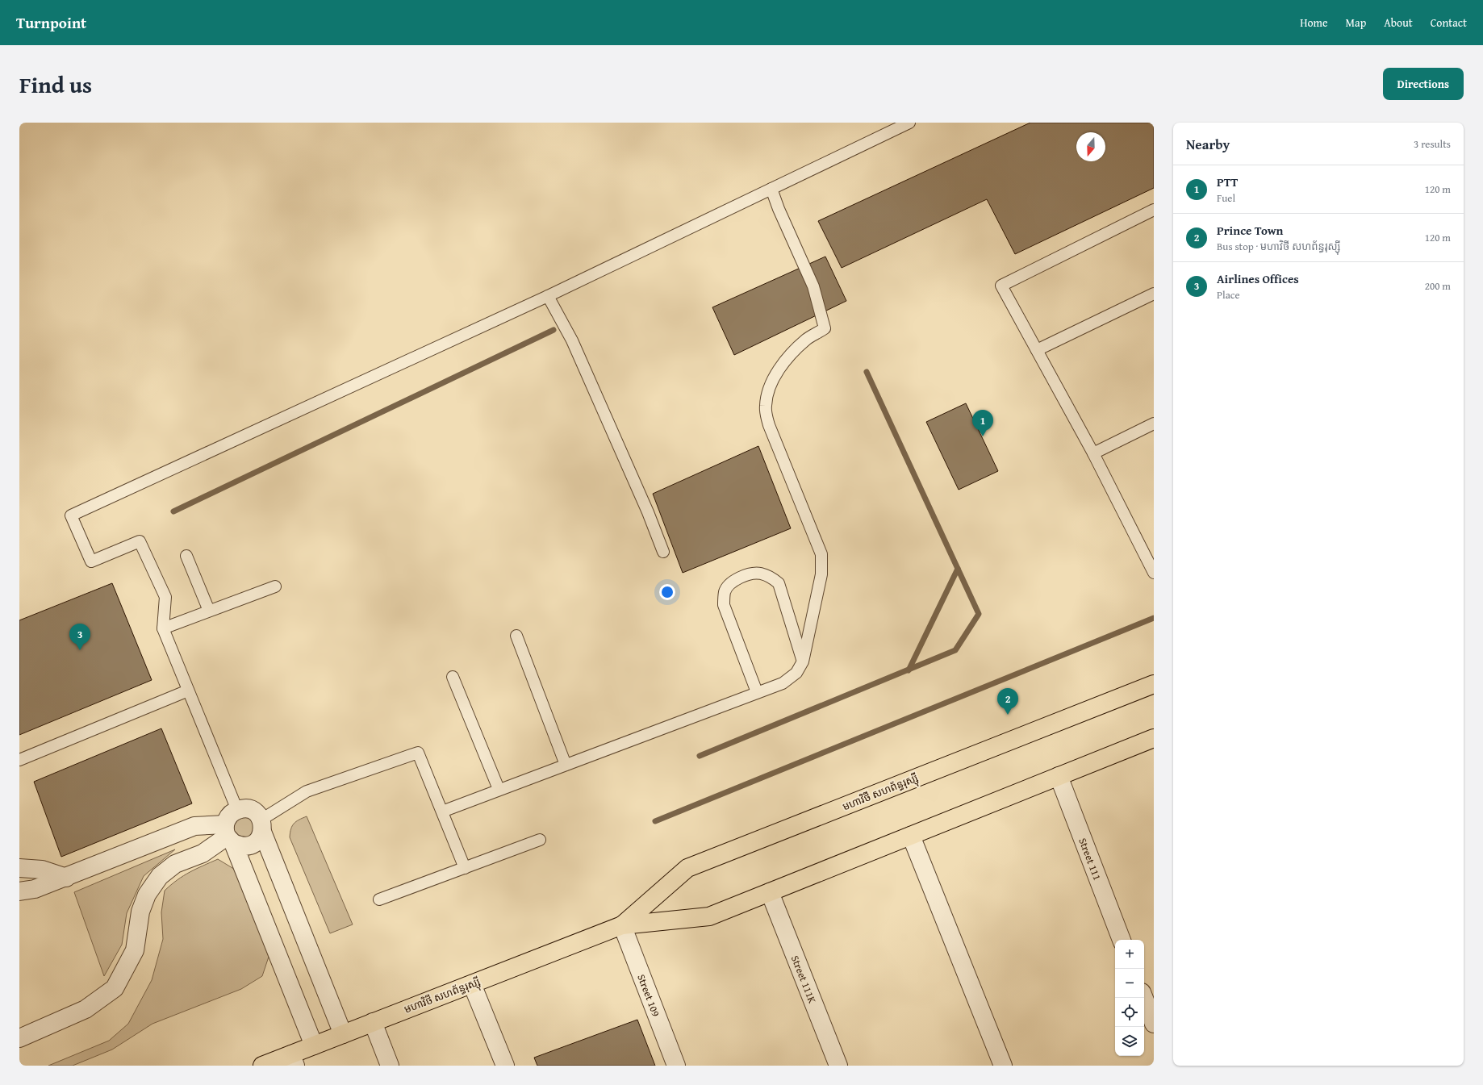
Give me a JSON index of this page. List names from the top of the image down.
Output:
{
  "streets": {
    "highway": ["មហាវិថី សហព័ន្ធរុស្ស៊ី"],
    "street": ["Street 111", "Street 111K", "Street 109"]
  },
  "crossings": [
    ["មហាវិថី សហព័ន្ធរុស្ស៊ី", "Street 111"],
    ["មហាវិថី សហព័ន្ធរុស្ស៊ី", "Street 111K"],
    ["មហាវិថី សហព័ន្ធរុស្ស៊ី", "Street 109"]
  ],
  "north": "bottom",
  "page": {
    "header": "Turnpoint",
    "nav": [
      "Home",
      "Map",
      "About",
      "Contact"
    ],
    "title": "Find us",
    "buttons": "Directions",
    "heading": ["Nearby", "3 results"],
    "list": [
      {
        "mark": "1",
        "name": "PTT",
        "note": "Fuel",
        "value": "120 m"
      },
      {
        "mark": "2",
        "name": "Prince Town",
        "note": "Bus stop · មហាវិថី សហព័ន្ធរុស្ស៊ី",
        "value": "120 m"
      },
      {
        "mark": "3",
        "name": "Airlines Offices",
        "note": "Place",
        "value": "200 m"
      }
    ],
    "pins": ["1", "3", "2"],
    "map_buttons": ["+", "−"]
  }
}
